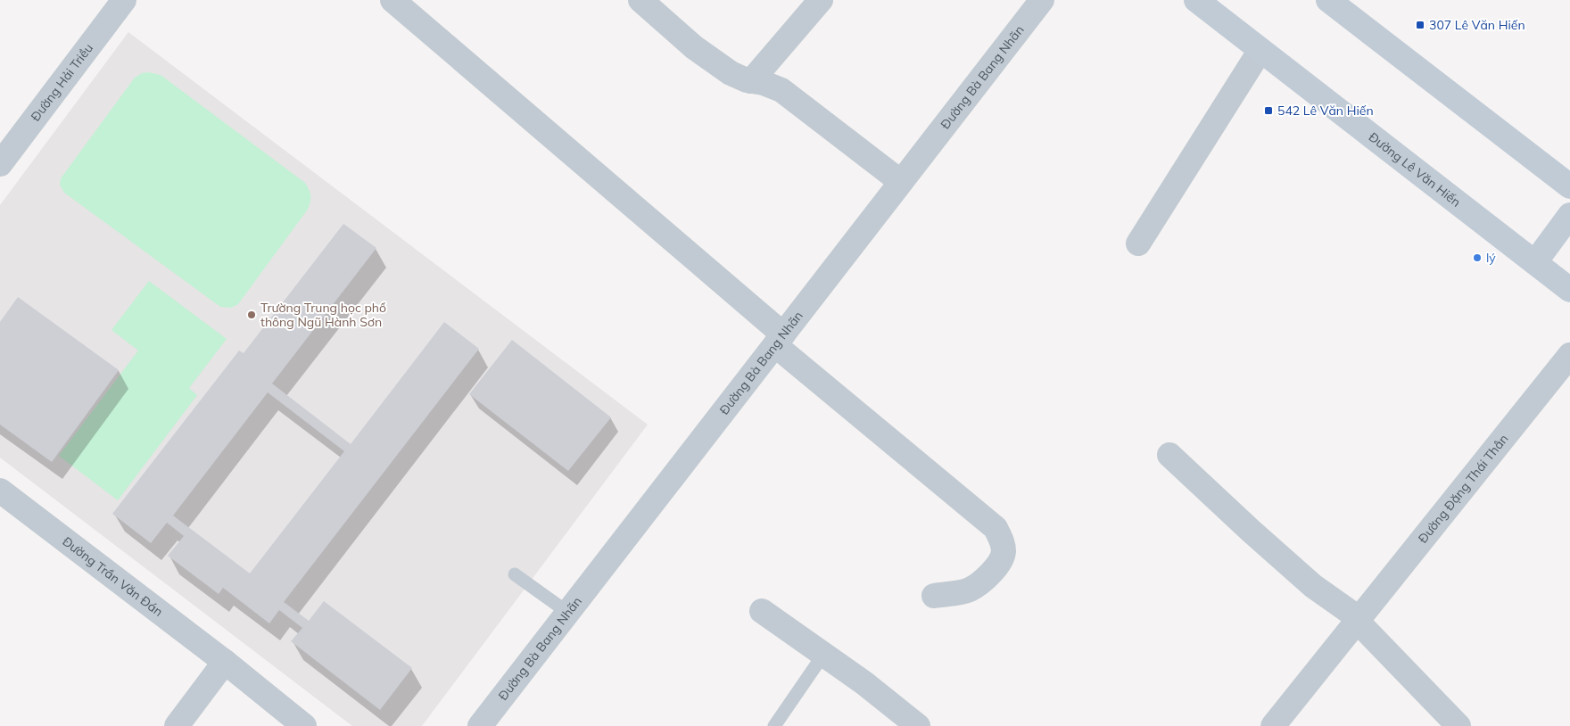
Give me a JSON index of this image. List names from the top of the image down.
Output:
{
  "streets": {
    "main road": ["Đường Lê Văn Hiến"],
    "street": [
      "Đường Bà Bang Nhãn",
      "Đường Hải Triều",
      "Đường Đặng Thái Thân",
      "Đường Trần Văn Đán"
    ]
  },
  "places": {
    "transit": ["307 Lê Văn Hiến", "542 Lê Văn Hiến"],
    "other": ["lý", "Trường Trung học phổ thông Ngũ Hành Sơn"]
  }
}
